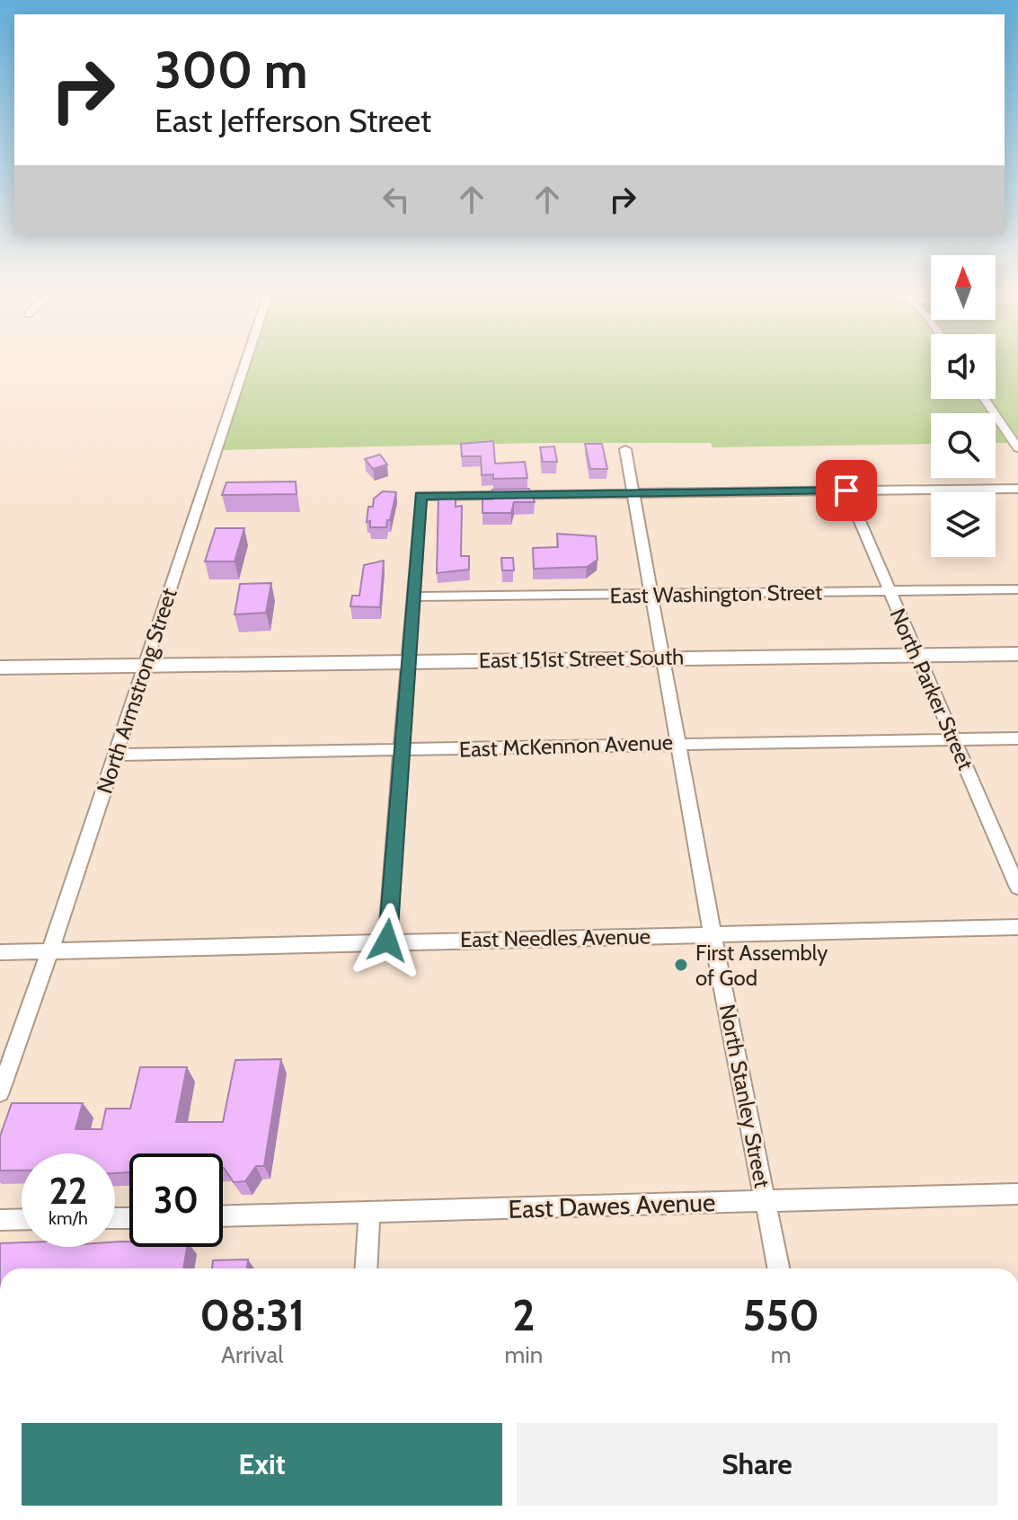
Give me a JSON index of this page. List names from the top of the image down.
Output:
{
  "streets": {
    "main road": ["East 151st Street South"],
    "street": [
      "East Washington Street",
      "North Parker Street",
      "North Armstrong Street",
      "East McKennon Avenue",
      "East Needles Avenue",
      "North Stanley Street",
      "East Dawes Avenue"
    ]
  },
  "crossings": [
    ["East Washington Street", "North Parker Street"],
    ["East Washington Street", "North Stanley Street"],
    ["East 151st Street South", "North Parker Street"],
    ["East 151st Street South", "North Armstrong Street"],
    ["East 151st Street South", "North Stanley Street"],
    ["North Parker Street", "East McKennon Avenue"],
    ["North Armstrong Street", "East McKennon Avenue"],
    ["North Armstrong Street", "East Needles Avenue"],
    ["East McKennon Avenue", "North Stanley Street"],
    ["East Needles Avenue", "North Stanley Street"],
    ["North Stanley Street", "East Dawes Avenue"]
  ],
  "places": ["First Assembly of God"],
  "north": "top",
  "page": {
    "turn": ["300 m", "East Jefferson Street"],
    "speed": "22 km/h",
    "limit": "30",
    "eta": [
      "08:31",
      "Arrival",
      "2",
      "min",
      "550",
      "m"
    ],
    "buttons": ["Exit", "Share"]
  }
}
